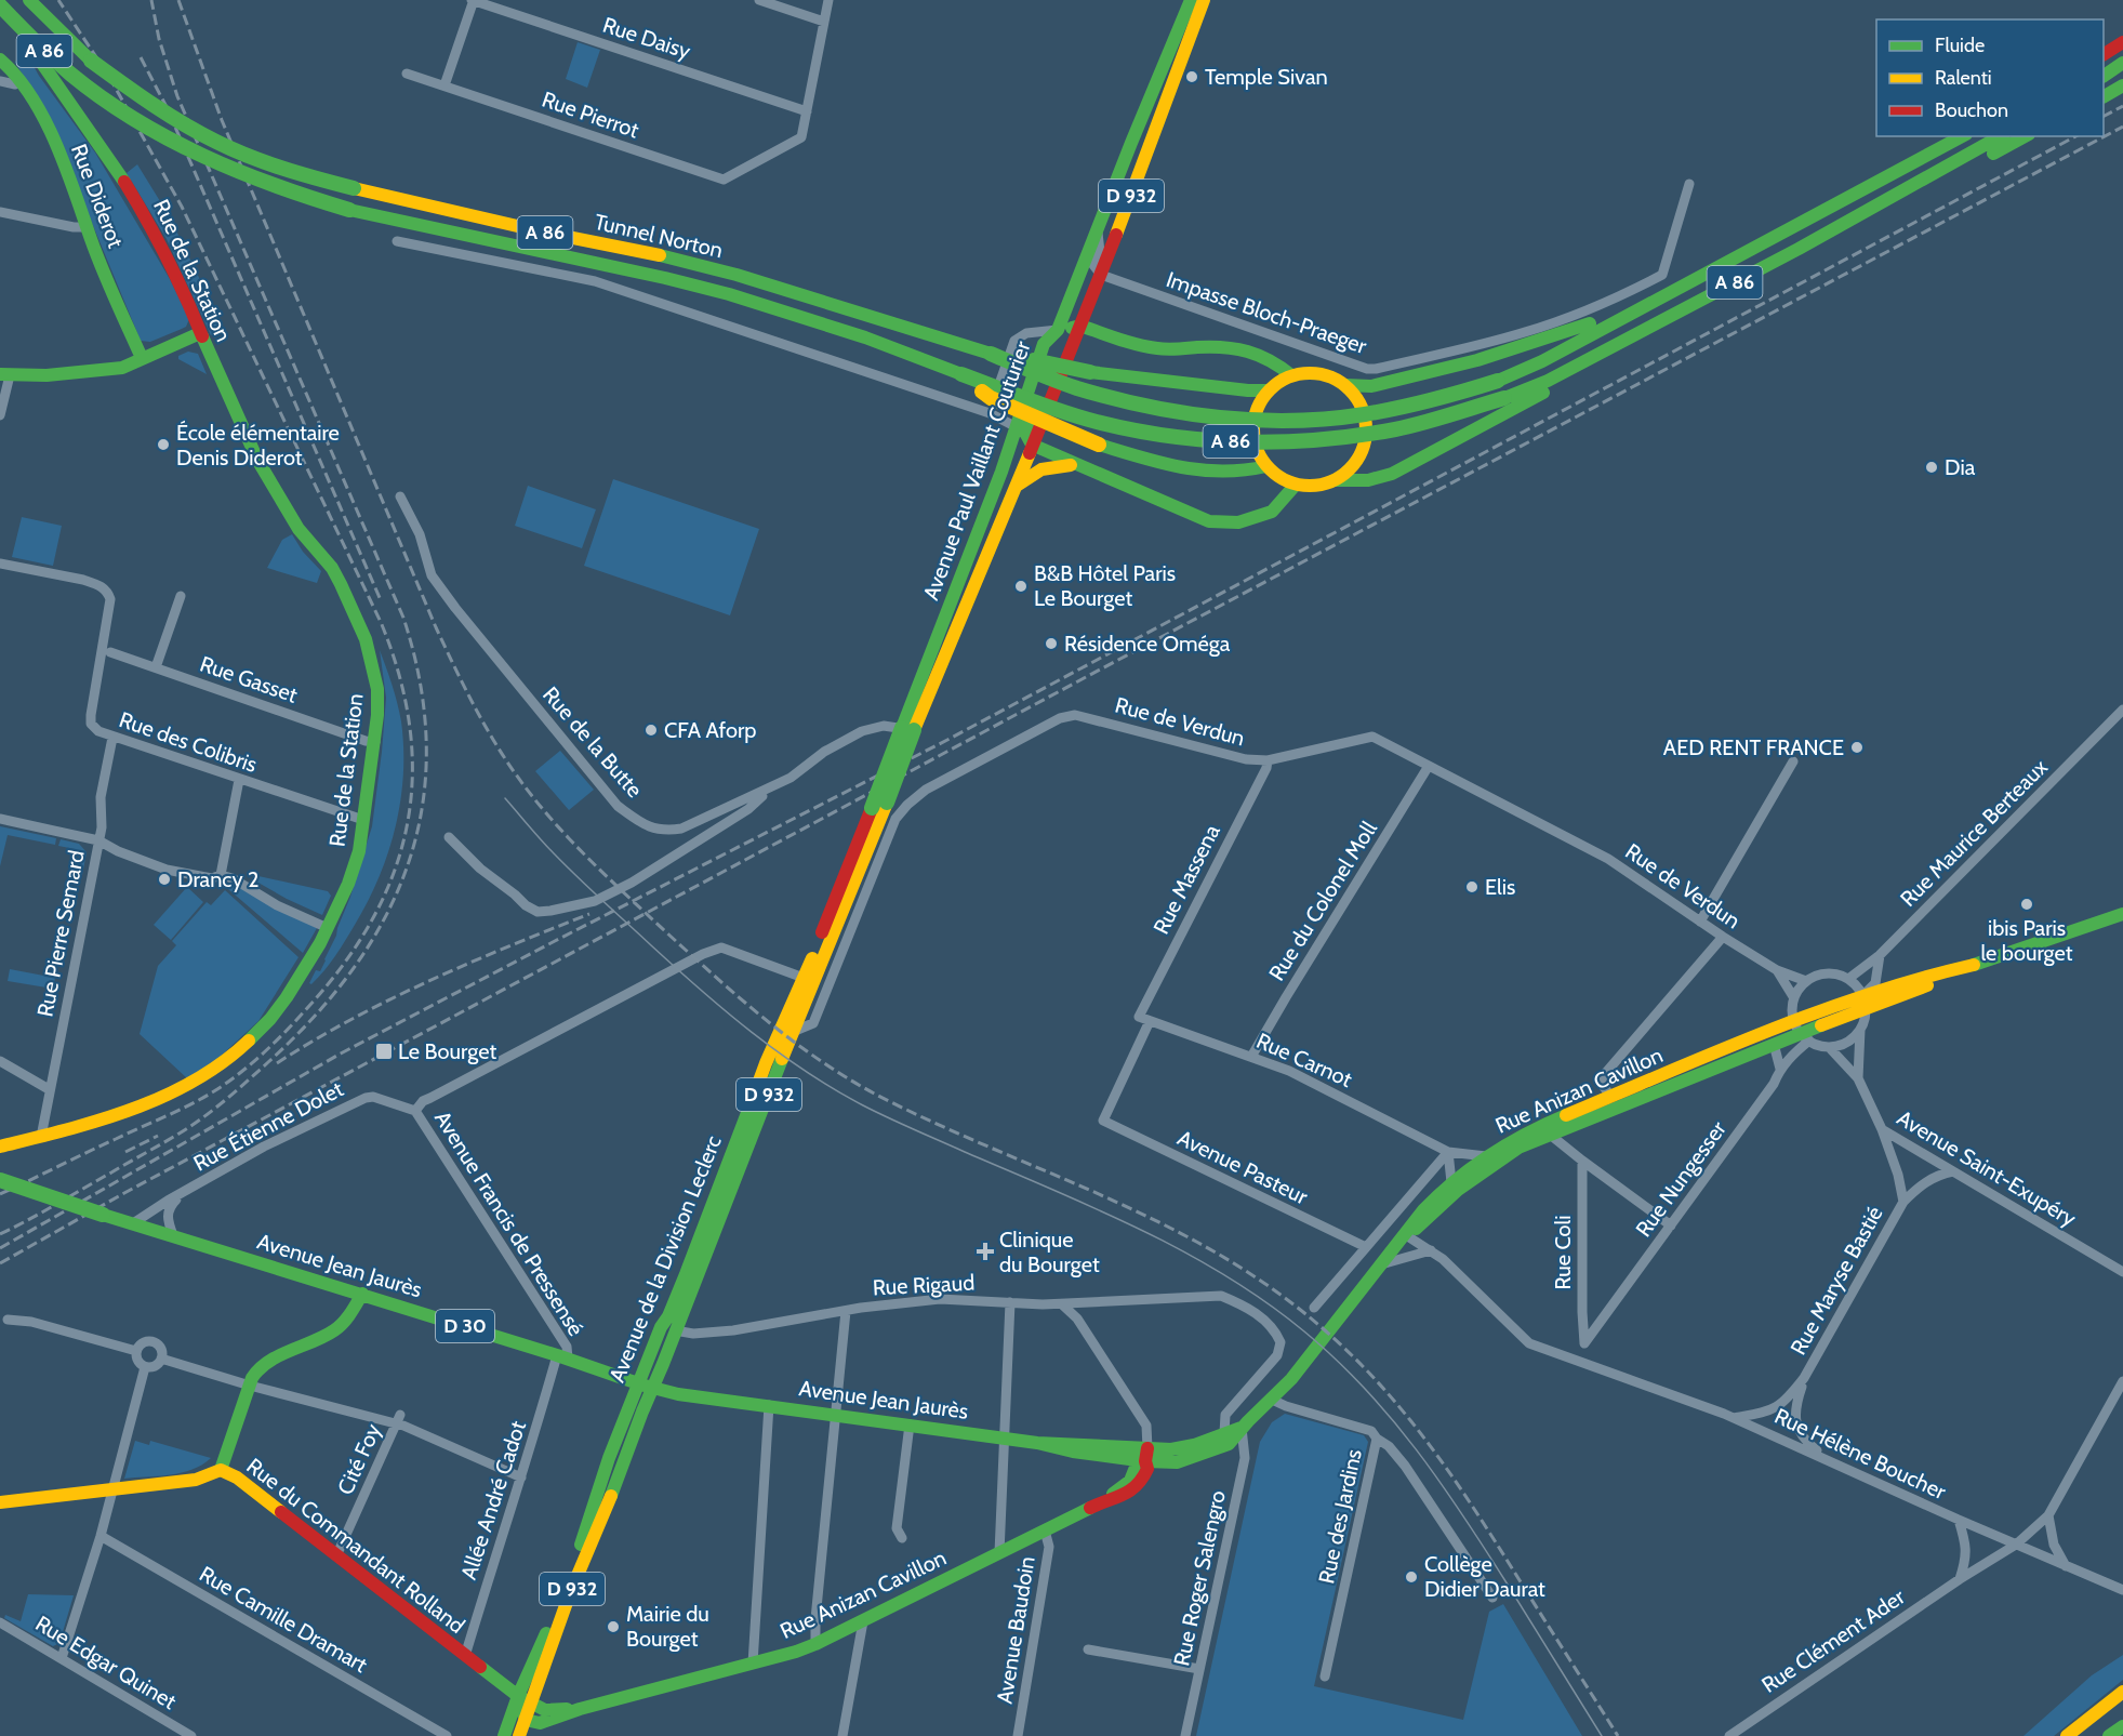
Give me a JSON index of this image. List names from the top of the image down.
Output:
{
  "streets": {
    "main road": [
      "A 86",
      "Rue Diderot",
      "D 932",
      "Tunnel Norton",
      "Rue de la Station",
      "Avenue Paul Vaillant Couturier",
      "Rue Anizan Cavillon",
      "Avenue de la Division Leclerc",
      "Avenue Jean Jaurès",
      "D 30",
      "Rue du Commandant Rolland"
    ],
    "street": [
      "Rue Daisy",
      "Rue Pierrot",
      "Impasse Bloch-Praeger",
      "Rue Gasset",
      "Rue de Verdun",
      "Rue des Colibris",
      "Rue de la Butte",
      "Rue Maurice Berteaux",
      "Rue Massena",
      "Rue du Colonel Moll",
      "Rue Pierre Semard",
      "Rue Carnot",
      "Rue Étienne Dolet",
      "Avenue Pasteur",
      "Avenue Saint-Exupéry",
      "Rue Nungesser",
      "Avenue Francis de Pressensé",
      "Rue Coli",
      "Rue Maryse Bastié",
      "Rue Rigaud",
      "Rue Hélène Boucher",
      "Cité Foy",
      "Allée André Cadot",
      "Rue des Jardins",
      "Rue Roger Salengro",
      "Rue Camille Dramart",
      "Avenue Baudoin",
      "Rue Clément Ader",
      "Rue Edgar Quinet"
    ]
  },
  "crossings": [
    ["Rue Daisy", "Rue Pierrot"],
    ["A 86", "Tunnel Norton"],
    ["Rue de la Station", "Rue Gasset"],
    ["Rue de la Station", "Rue des Colibris"],
    ["Rue de la Station", "Rue Pierre Semard"],
    ["Impasse Bloch-Praeger", "Avenue Paul Vaillant Couturier"],
    ["Avenue Paul Vaillant Couturier", "Rue de la Butte"],
    ["Avenue Paul Vaillant Couturier", "Avenue de la Division Leclerc"],
    ["Rue de Verdun", "Rue Massena"],
    ["Rue de Verdun", "Rue du Colonel Moll"],
    ["Rue de Verdun", "Avenue de la Division Leclerc"],
    ["Rue des Colibris", "Rue Pierre Semard"],
    ["Rue de la Butte", "Avenue de la Division Leclerc"],
    ["Rue Massena", "Rue Carnot"],
    ["Rue du Colonel Moll", "Rue Carnot"],
    ["Rue Carnot", "Avenue Pasteur"],
    ["Rue Anizan Cavillon", "Rue Nungesser"],
    ["Rue Anizan Cavillon", "Avenue de la Division Leclerc"],
    ["Rue Anizan Cavillon", "Avenue Jean Jaurès"],
    ["Rue Anizan Cavillon", "Rue Rigaud"],
    ["Rue Anizan Cavillon", "Rue Hélène Boucher"],
    ["Rue Anizan Cavillon", "Rue des Jardins"],
    ["Rue Anizan Cavillon", "Rue du Commandant Rolland"],
    ["Rue Anizan Cavillon", "Rue Roger Salengro"],
    ["Rue Anizan Cavillon", "Avenue Baudoin"],
    ["Rue Étienne Dolet", "Avenue Francis de Pressensé"],
    ["Rue Étienne Dolet", "Avenue Jean Jaurès"],
    ["Avenue Saint-Exupéry", "Rue Maryse Bastié"],
    ["Rue Nungesser", "Rue Coli"],
    ["Avenue Francis de Pressensé", "Avenue Jean Jaurès"],
    ["Avenue Francis de Pressensé", "Allée André Cadot"],
    ["Avenue de la Division Leclerc", "Avenue Jean Jaurès"],
    ["Avenue de la Division Leclerc", "Rue Rigaud"],
    ["Avenue de la Division Leclerc", "Rue du Commandant Rolland"],
    ["Avenue Jean Jaurès", "Allée André Cadot"],
    ["Rue Maryse Bastié", "Rue Hélène Boucher"],
    ["Rue Hélène Boucher", "Rue Clément Ader"],
    ["Cité Foy", "Rue du Commandant Rolland"],
    ["Allée André Cadot", "Rue du Commandant Rolland"]
  ],
  "places": {
    "other": [
      "Temple Sivan",
      "École élémentaire Denis Diderot",
      "Dia",
      "B&B Hôtel Paris Le Bourget",
      "Résidence Oméga",
      "CFA Aforp",
      "AED RENT FRANCE",
      "Drancy 2",
      "Elis",
      "ibis Paris le bourget",
      "Collège Didier Daurat",
      "Mairie du Bourget"
    ],
    "transit": ["Le Bourget"],
    "health": ["Clinique du Bourget"]
  },
  "legend": ["Fluide", "Ralenti", "Bouchon"]
}
